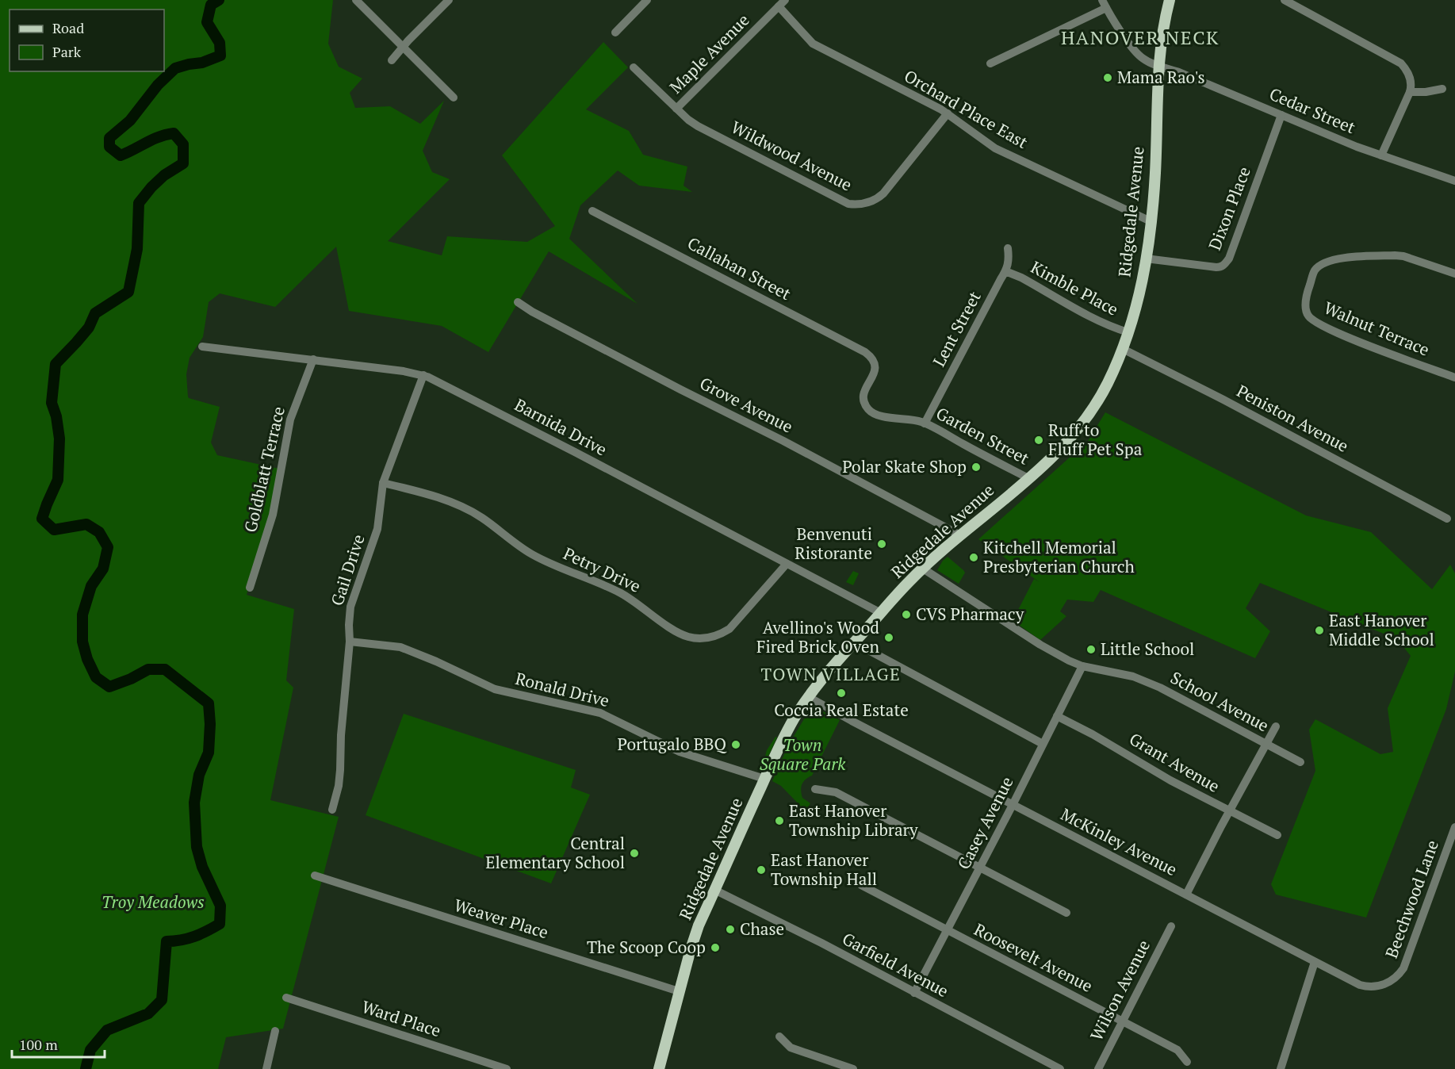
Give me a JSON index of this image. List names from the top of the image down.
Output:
{
  "streets": {
    "main road": ["Ridgedale Avenue"],
    "street": [
      "Maple Avenue",
      "Orchard Place East",
      "Cedar Street",
      "Wildwood Avenue",
      "Dixon Place",
      "Callahan Street",
      "Kimble Place",
      "Lent Street",
      "Walnut Terrace",
      "Grove Avenue",
      "Peniston Avenue",
      "Barnida Drive",
      "Garden Street",
      "Goldblatt Terrace",
      "Gail Drive",
      "Petry Drive",
      "Ronald Drive",
      "School Avenue",
      "Grant Avenue",
      "Casey Avenue",
      "McKinley Avenue",
      "Beechwood Lane",
      "Weaver Place",
      "Roosevelt Avenue",
      "Garfield Avenue",
      "Wilson Avenue",
      "Ward Place"
    ]
  },
  "crossings": [
    ["Maple Avenue", "Orchard Place East"],
    ["Maple Avenue", "Wildwood Avenue"],
    ["Orchard Place East", "Wildwood Avenue"],
    ["Orchard Place East", "Ridgedale Avenue"],
    ["Cedar Street", "Dixon Place"],
    ["Cedar Street", "Ridgedale Avenue"],
    ["Dixon Place", "Ridgedale Avenue"],
    ["Ridgedale Avenue", "Kimble Place"],
    ["Ridgedale Avenue", "Grove Avenue"],
    ["Ridgedale Avenue", "Peniston Avenue"],
    ["Ridgedale Avenue", "Barnida Drive"],
    ["Ridgedale Avenue", "Garden Street"],
    ["Ridgedale Avenue", "Ronald Drive"],
    ["Ridgedale Avenue", "School Avenue"],
    ["Ridgedale Avenue", "McKinley Avenue"],
    ["Ridgedale Avenue", "Weaver Place"],
    ["Ridgedale Avenue", "Garfield Avenue"],
    ["Callahan Street", "Garden Street"],
    ["Kimble Place", "Lent Street"],
    ["Lent Street", "Garden Street"],
    ["Barnida Drive", "Goldblatt Terrace"],
    ["Barnida Drive", "Gail Drive"],
    ["Barnida Drive", "Petry Drive"],
    ["Gail Drive", "Petry Drive"],
    ["Gail Drive", "Ronald Drive"],
    ["School Avenue", "Casey Avenue"],
    ["Grant Avenue", "Casey Avenue"],
    ["Casey Avenue", "McKinley Avenue"],
    ["Casey Avenue", "Roosevelt Avenue"],
    ["Casey Avenue", "Garfield Avenue"],
    ["McKinley Avenue", "Beechwood Lane"],
    ["Roosevelt Avenue", "Wilson Avenue"]
  ],
  "districts": ["HANOVER NECK", "TOWN VILLAGE"],
  "parks": ["Town Square Park", "Troy Meadows"],
  "places": [
    "Mama Rao's",
    "Ruff to Fluff Pet Spa",
    "Polar Skate Shop",
    "Benvenuti Ristorante",
    "Kitchell Memorial Presbyterian Church",
    "CVS Pharmacy",
    "East Hanover Middle School",
    "Avellino's Wood Fired Brick Oven",
    "Little School",
    "Coccia Real Estate",
    "Portugalo BBQ",
    "East Hanover Township Library",
    "Central Elementary School",
    "East Hanover Township Hall",
    "Chase",
    "The Scoop Coop"
  ],
  "legend": ["Road", "Park"],
  "scale_bar": "100 m"
}
